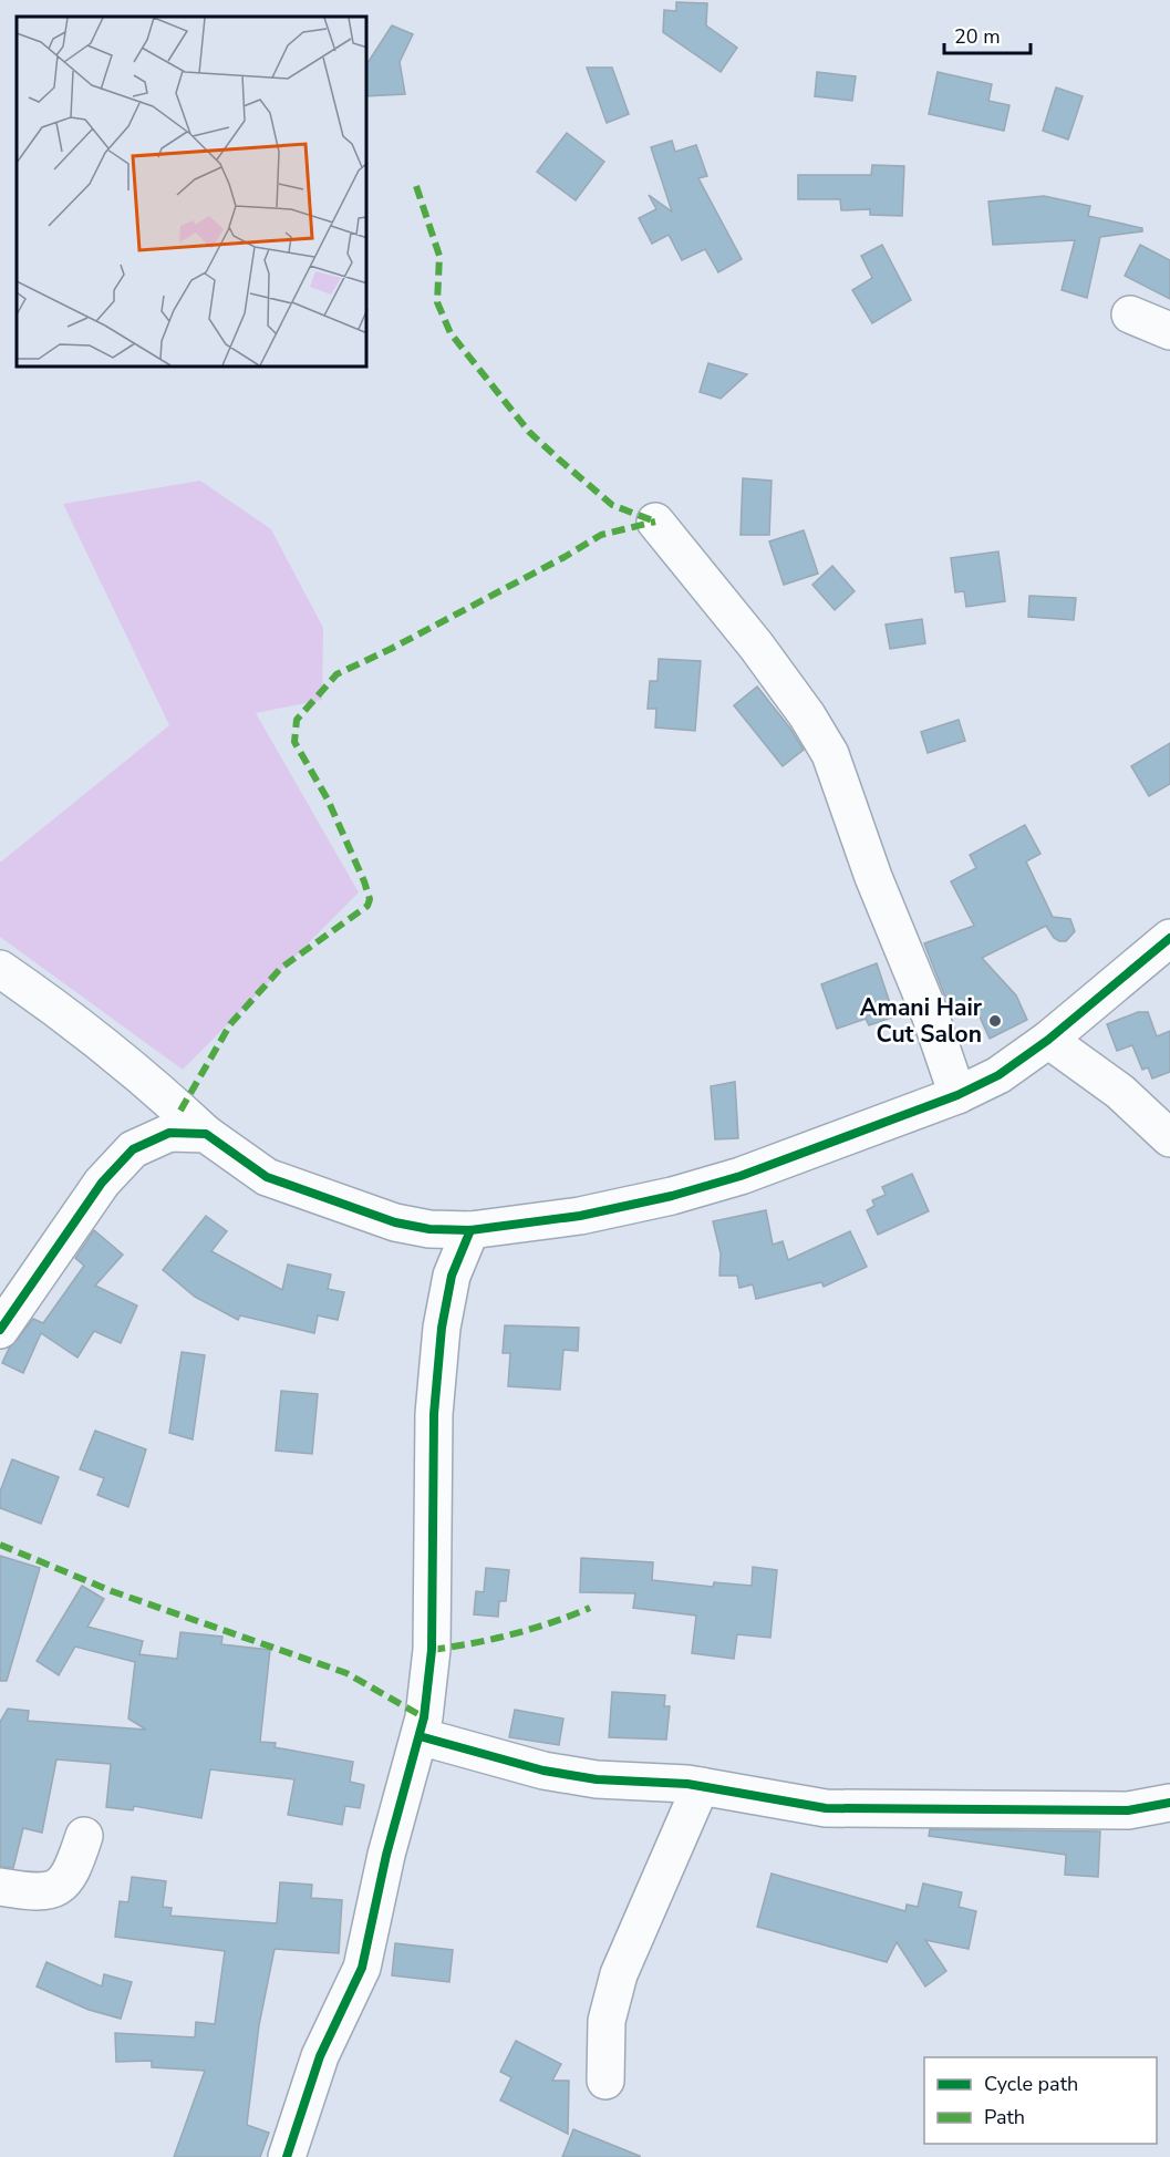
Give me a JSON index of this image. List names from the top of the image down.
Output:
{
  "places": ["Amani Hair Cut Salon"],
  "legend": ["Cycle path", "Path"],
  "scale_bar": "20 m"
}
